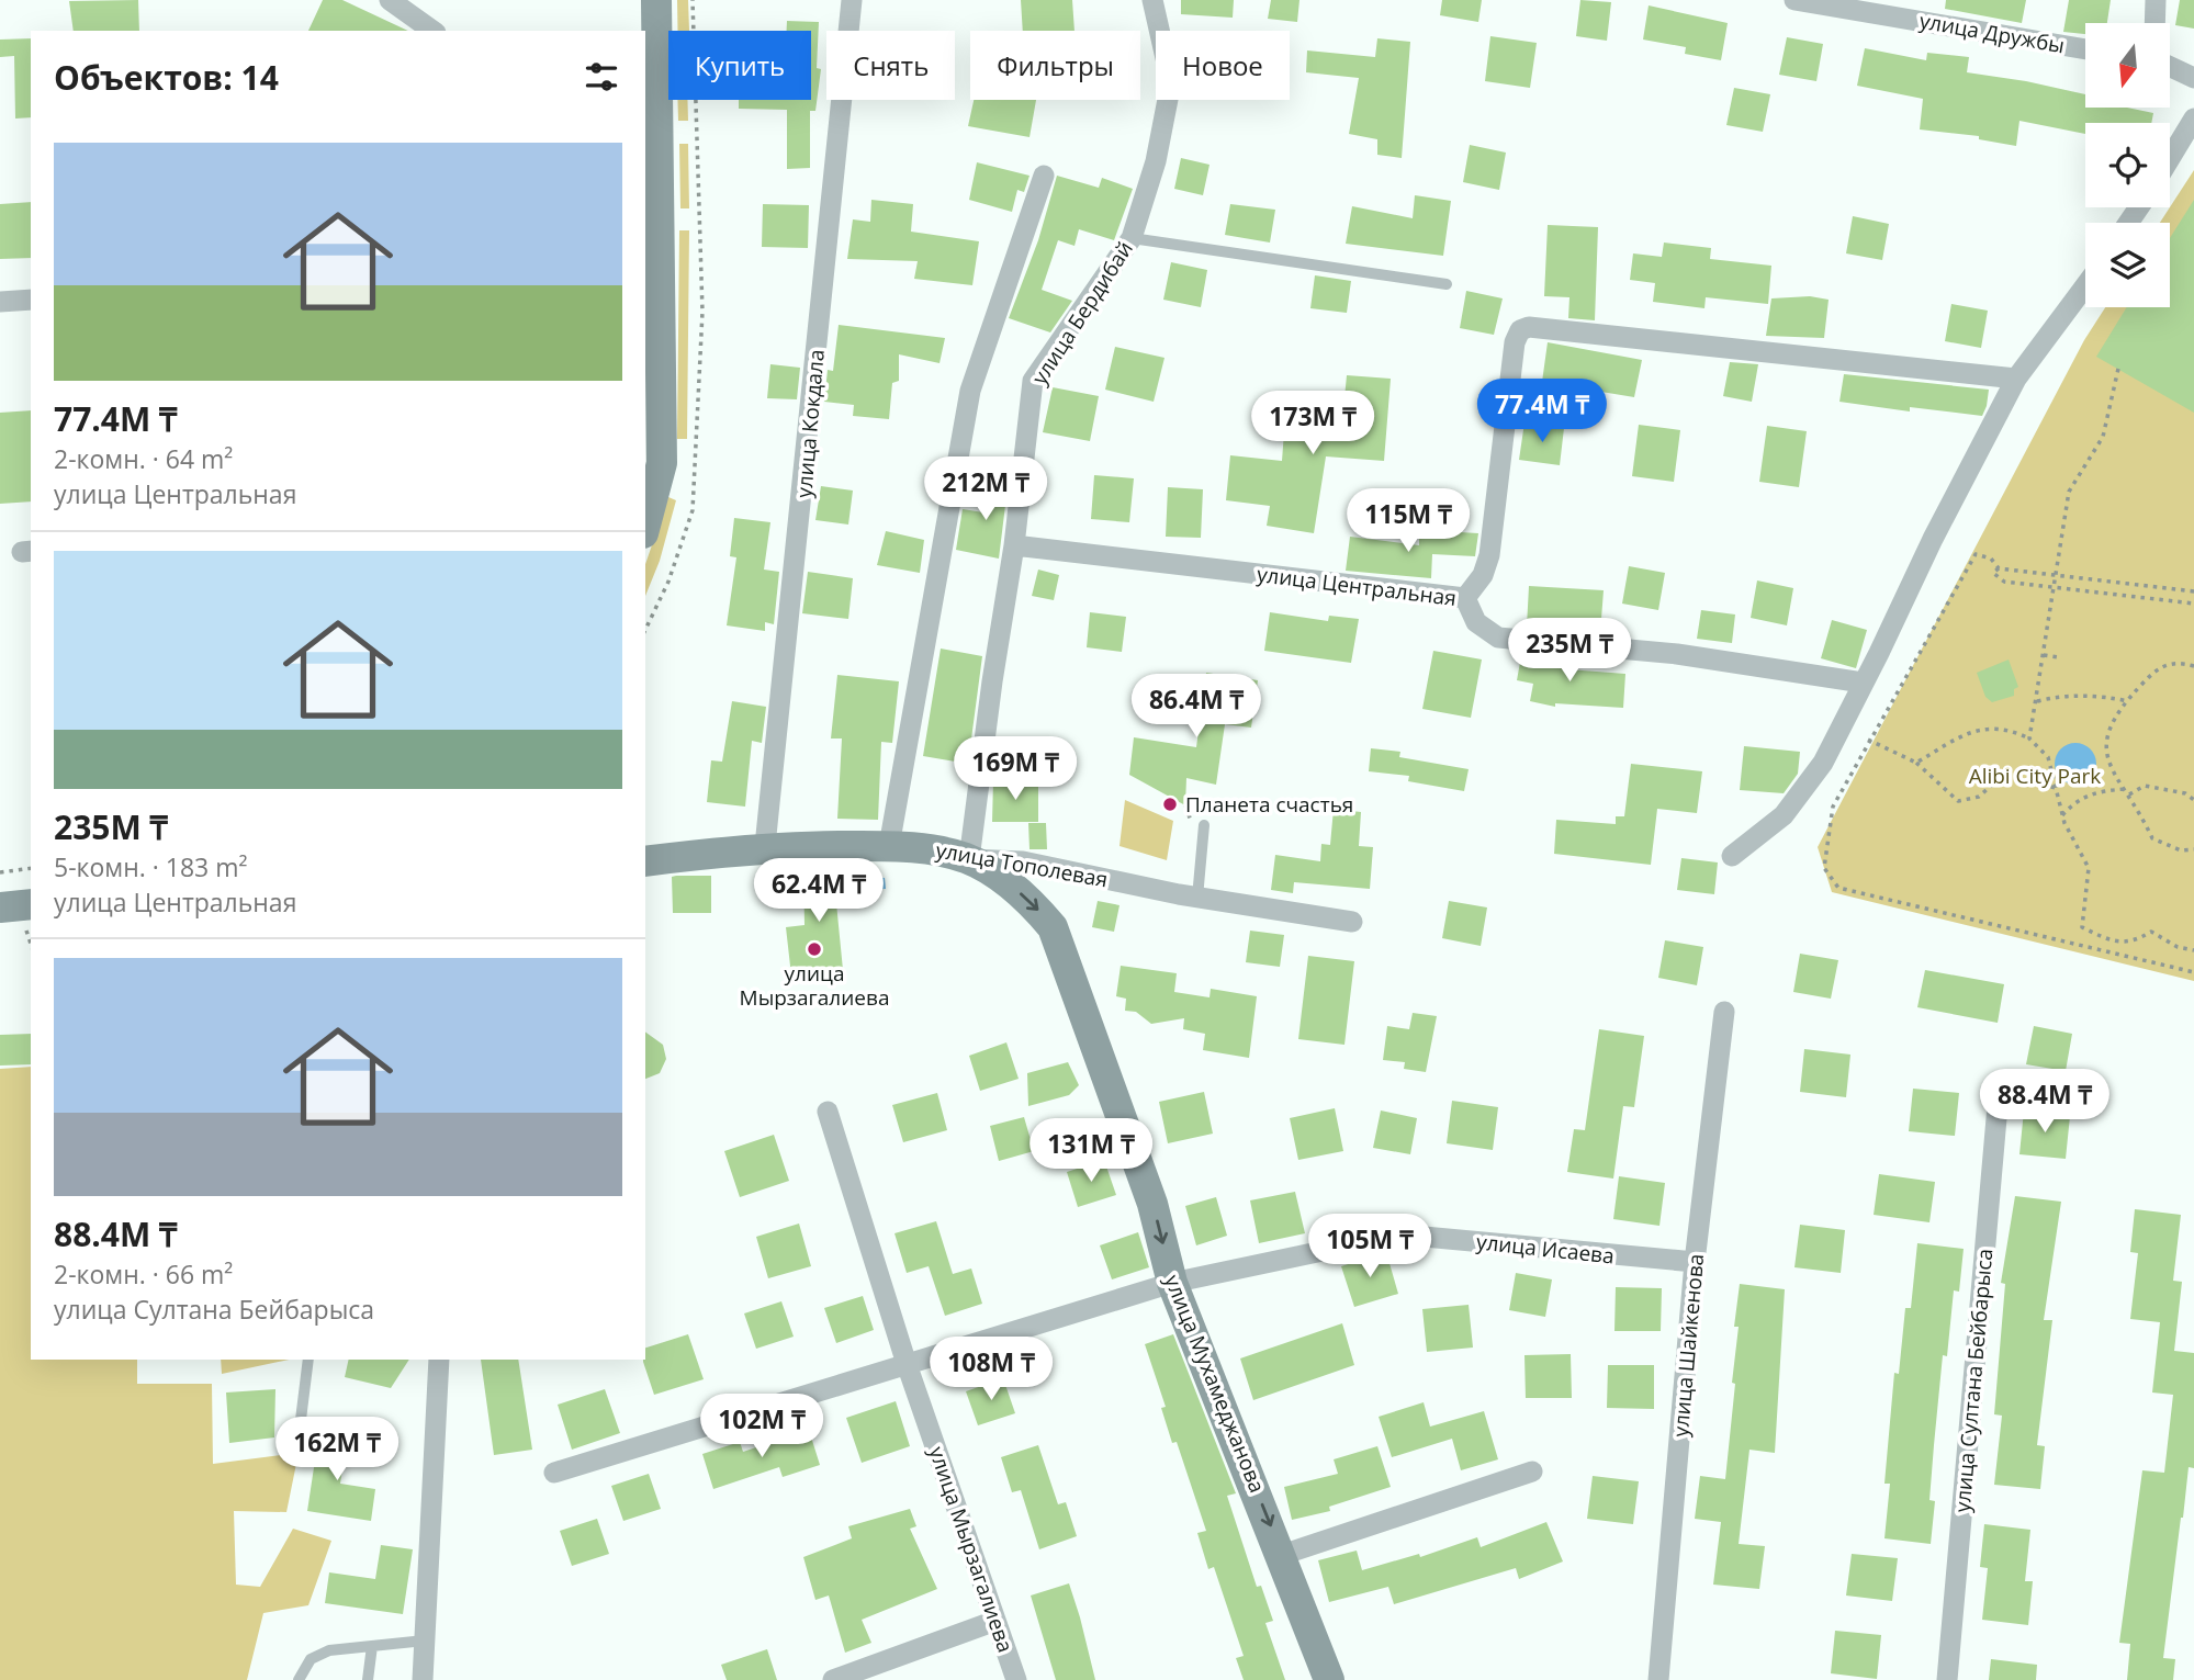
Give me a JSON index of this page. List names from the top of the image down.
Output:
{
  "streets": {
    "street": [
      "улица Дружбы",
      "улица Бердибай",
      "улица Кокдала",
      "улица Центральная",
      "улица Тополевая",
      "улица Исаева",
      "улица Шайкенова",
      "улица Султана Бейбарыса",
      "улица Мухамеджанова",
      "улица Мырзагалиева"
    ]
  },
  "crossings": [
    ["улица Бердибай", "улица Центральная"],
    ["улица Бердибай", "улица Тополевая"],
    ["улица Бердибай", "улица Мухамеджанова"],
    ["улица Кокдала", "улица Тополевая"],
    ["улица Тополевая", "улица Мухамеджанова"],
    ["улица Исаева", "улица Шайкенова"],
    ["улица Исаева", "улица Мухамеджанова"],
    ["улица Исаева", "улица Мырзагалиева"]
  ],
  "one_way": ["улица Мухамеджанова"],
  "parks": ["Alibi City Park"],
  "places": ["Планета счастья", "улица Мырзагалиева"],
  "north": "bottom",
  "page": {
    "chip": [
      "Купить",
      "Снять",
      "Фильтры",
      "Новое"
    ],
    "heading": "Объектов: 14",
    "list": [
      {
        "name": "77.4M ₸",
        "note": "2-комн. · 64 m² · улица Центральная"
      },
      {
        "name": "235M ₸",
        "note": "5-комн. · 183 m² · улица Центральная"
      },
      {
        "name": "88.4M ₸",
        "note": "2-комн. · 66 m² · улица Султана Бейбарыса"
      }
    ],
    "price": [
      "77.4M ₸",
      "173M ₸",
      "212M ₸",
      "115M ₸",
      "235M ₸",
      "86.4M ₸",
      "169M ₸",
      "62.4M ₸",
      "88.4M ₸",
      "131M ₸",
      "105M ₸",
      "108M ₸",
      "102M ₸",
      "162M ₸"
    ]
  }
}
